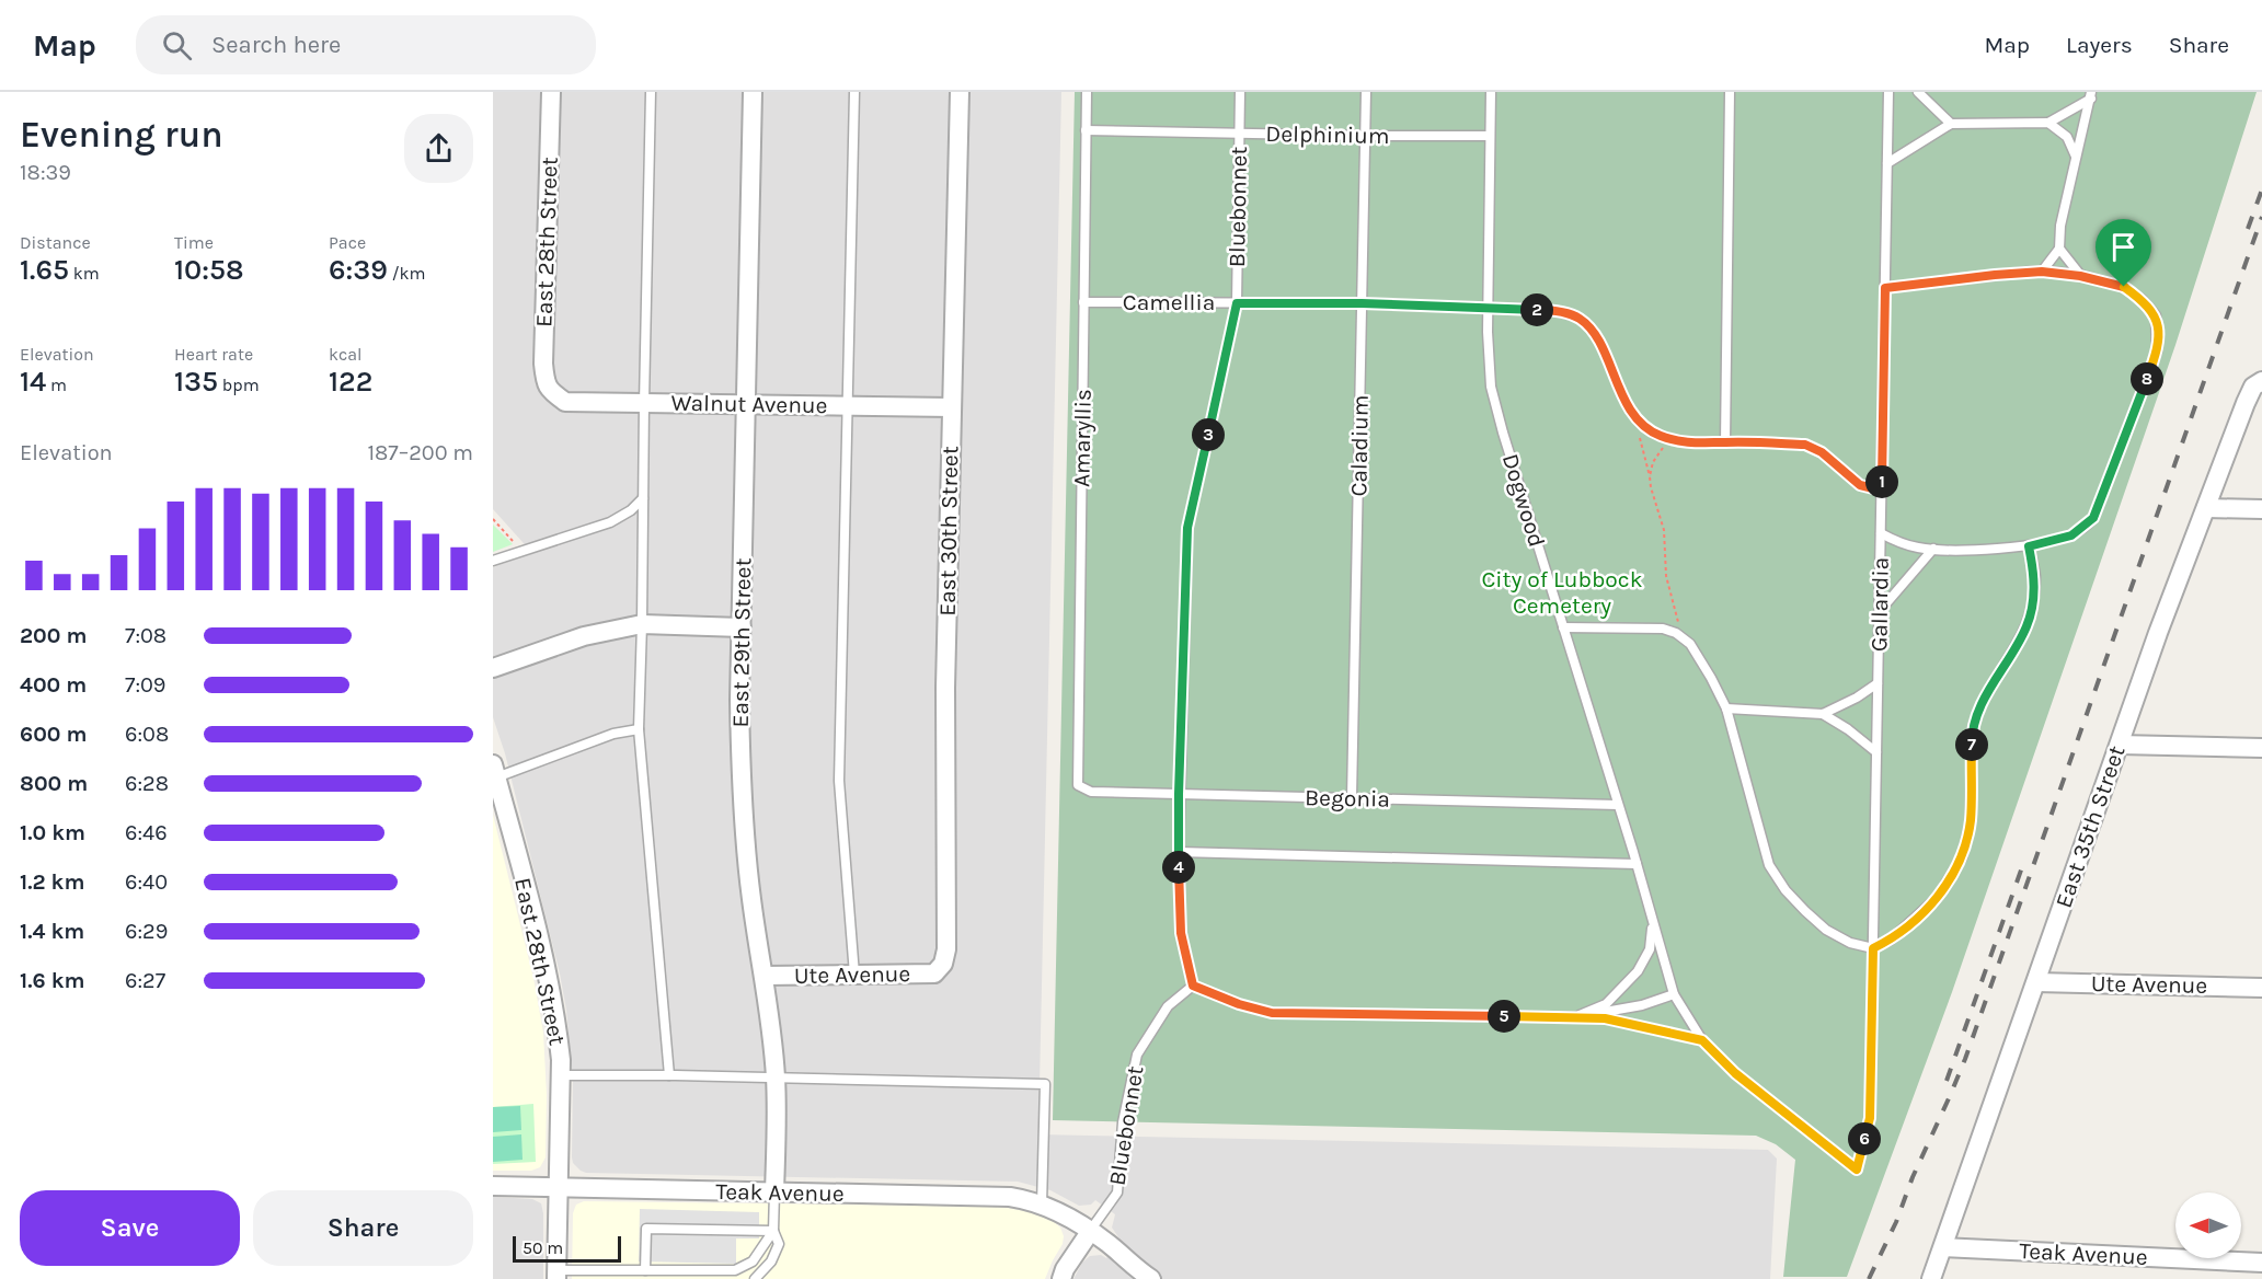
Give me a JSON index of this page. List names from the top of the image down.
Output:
{
  "streets": {
    "street": [
      "East 28th Street",
      "Walnut Avenue",
      "East 30th Street",
      "East 29th Street",
      "East 35th Street",
      "Ute Avenue",
      "Teak Avenue"
    ],
    "lane": [
      "Delphinium",
      "Bluebonnet",
      "Camellia",
      "Amaryllis",
      "Caladium",
      "Dogwood",
      "Gallardia",
      "Begonia"
    ]
  },
  "crossings": [
    ["Delphinium", "Bluebonnet"],
    ["Delphinium", "Amaryllis"],
    ["Delphinium", "Caladium"],
    ["Delphinium", "Dogwood"],
    ["Bluebonnet", "Camellia"],
    ["Bluebonnet", "Begonia"],
    ["Bluebonnet", "Teak Avenue"],
    ["East 28th Street", "Walnut Avenue"],
    ["East 28th Street", "Teak Avenue"],
    ["Camellia", "Amaryllis"],
    ["Camellia", "Caladium"],
    ["Camellia", "Dogwood"],
    ["Camellia", "Gallardia"],
    ["Walnut Avenue", "East 30th Street"],
    ["Walnut Avenue", "East 29th Street"],
    ["Amaryllis", "Begonia"],
    ["Caladium", "Begonia"],
    ["Dogwood", "Gallardia"],
    ["Dogwood", "Begonia"],
    ["East 30th Street", "Ute Avenue"],
    ["East 29th Street", "Ute Avenue"],
    ["East 29th Street", "Teak Avenue"],
    ["East 35th Street", "Ute Avenue"],
    ["East 35th Street", "Teak Avenue"]
  ],
  "parks": ["City of Lubbock Cemetery"],
  "scale_bar": "50 m",
  "north": "left",
  "page": {
    "header": "Map",
    "search": "Search here",
    "nav": ["Map", "Layers", "Share"],
    "heading": ["Evening run", "18:39"],
    "stats": [
      ["Distance", "1.65 km"],
      ["Time", "10:58"],
      ["Pace", "6:39 /km"],
      ["Elevation", "14 m"],
      ["Heart rate", "135 bpm"],
      ["kcal", "122"]
    ],
    "pins": [
      "2",
      "8",
      "3",
      "1",
      "7",
      "4",
      "5",
      "6"
    ],
    "chart": ["Elevation", "187–200 m"],
    "list": [
      {
        "name": "200 m",
        "note": "7:08"
      },
      {
        "name": "400 m",
        "note": "7:09"
      },
      {
        "name": "600 m",
        "note": "6:08"
      },
      {
        "name": "800 m",
        "note": "6:28"
      },
      {
        "name": "1.0 km",
        "note": "6:46"
      },
      {
        "name": "1.2 km",
        "note": "6:40"
      },
      {
        "name": "1.4 km",
        "note": "6:29"
      },
      {
        "name": "1.6 km",
        "note": "6:27"
      }
    ],
    "buttons": ["Save", "Share"],
    "scale": "50 m"
  }
}
